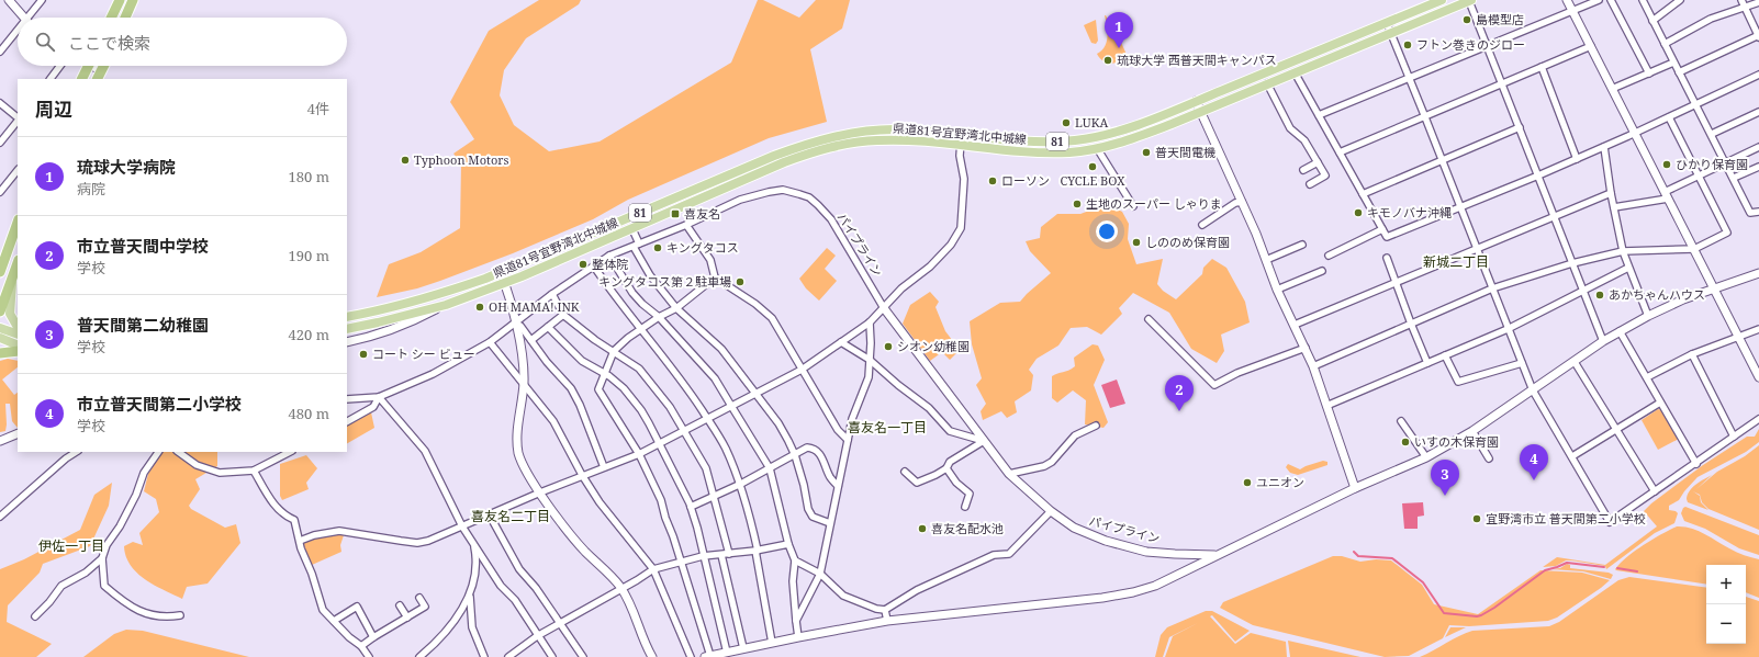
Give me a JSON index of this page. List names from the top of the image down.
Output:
{
  "streets": {
    "main road": ["県道81号宜野湾北中城線", "81"],
    "street": ["パイプライン"]
  },
  "districts": [
    "新城二丁目",
    "喜友名一丁目",
    "喜友名二丁目",
    "伊佐一丁目"
  ],
  "places": {
    "other": [
      "島模型店",
      "フトン巻きのジロー",
      "琉球大学 西普天間キャンパス",
      "LUKA",
      "普天間電機",
      "Typhoon Motors",
      "ひかり保育園",
      "CYCLE BOX",
      "ローソン",
      "生地のスーパー しゃりま",
      "キモノバナ沖縄",
      "しののめ保育園",
      "キングタコス",
      "整体院",
      "キングタコス第２駐車場",
      "あかちゃんハウス",
      "OH MAMA! INK",
      "シオン幼稚園",
      "コート シー ビュー",
      "いすの木保育園",
      "ユニオン",
      "宜野湾市立 普天間第二小学校",
      "喜友名配水池"
    ],
    "transit": ["喜友名"]
  },
  "page": {
    "pins": [
      "1",
      "2",
      "4",
      "3"
    ],
    "search": "ここで検索",
    "heading": ["周辺", "4件"],
    "list": [
      {
        "mark": "1",
        "name": "琉球大学病院",
        "note": "病院",
        "value": "180 m"
      },
      {
        "mark": "2",
        "name": "市立普天間中学校",
        "note": "学校",
        "value": "190 m"
      },
      {
        "mark": "3",
        "name": "普天間第二幼稚園",
        "note": "学校",
        "value": "420 m"
      },
      {
        "mark": "4",
        "name": "市立普天間第二小学校",
        "note": "学校",
        "value": "480 m"
      }
    ],
    "map_buttons": ["+", "−"]
  }
}
